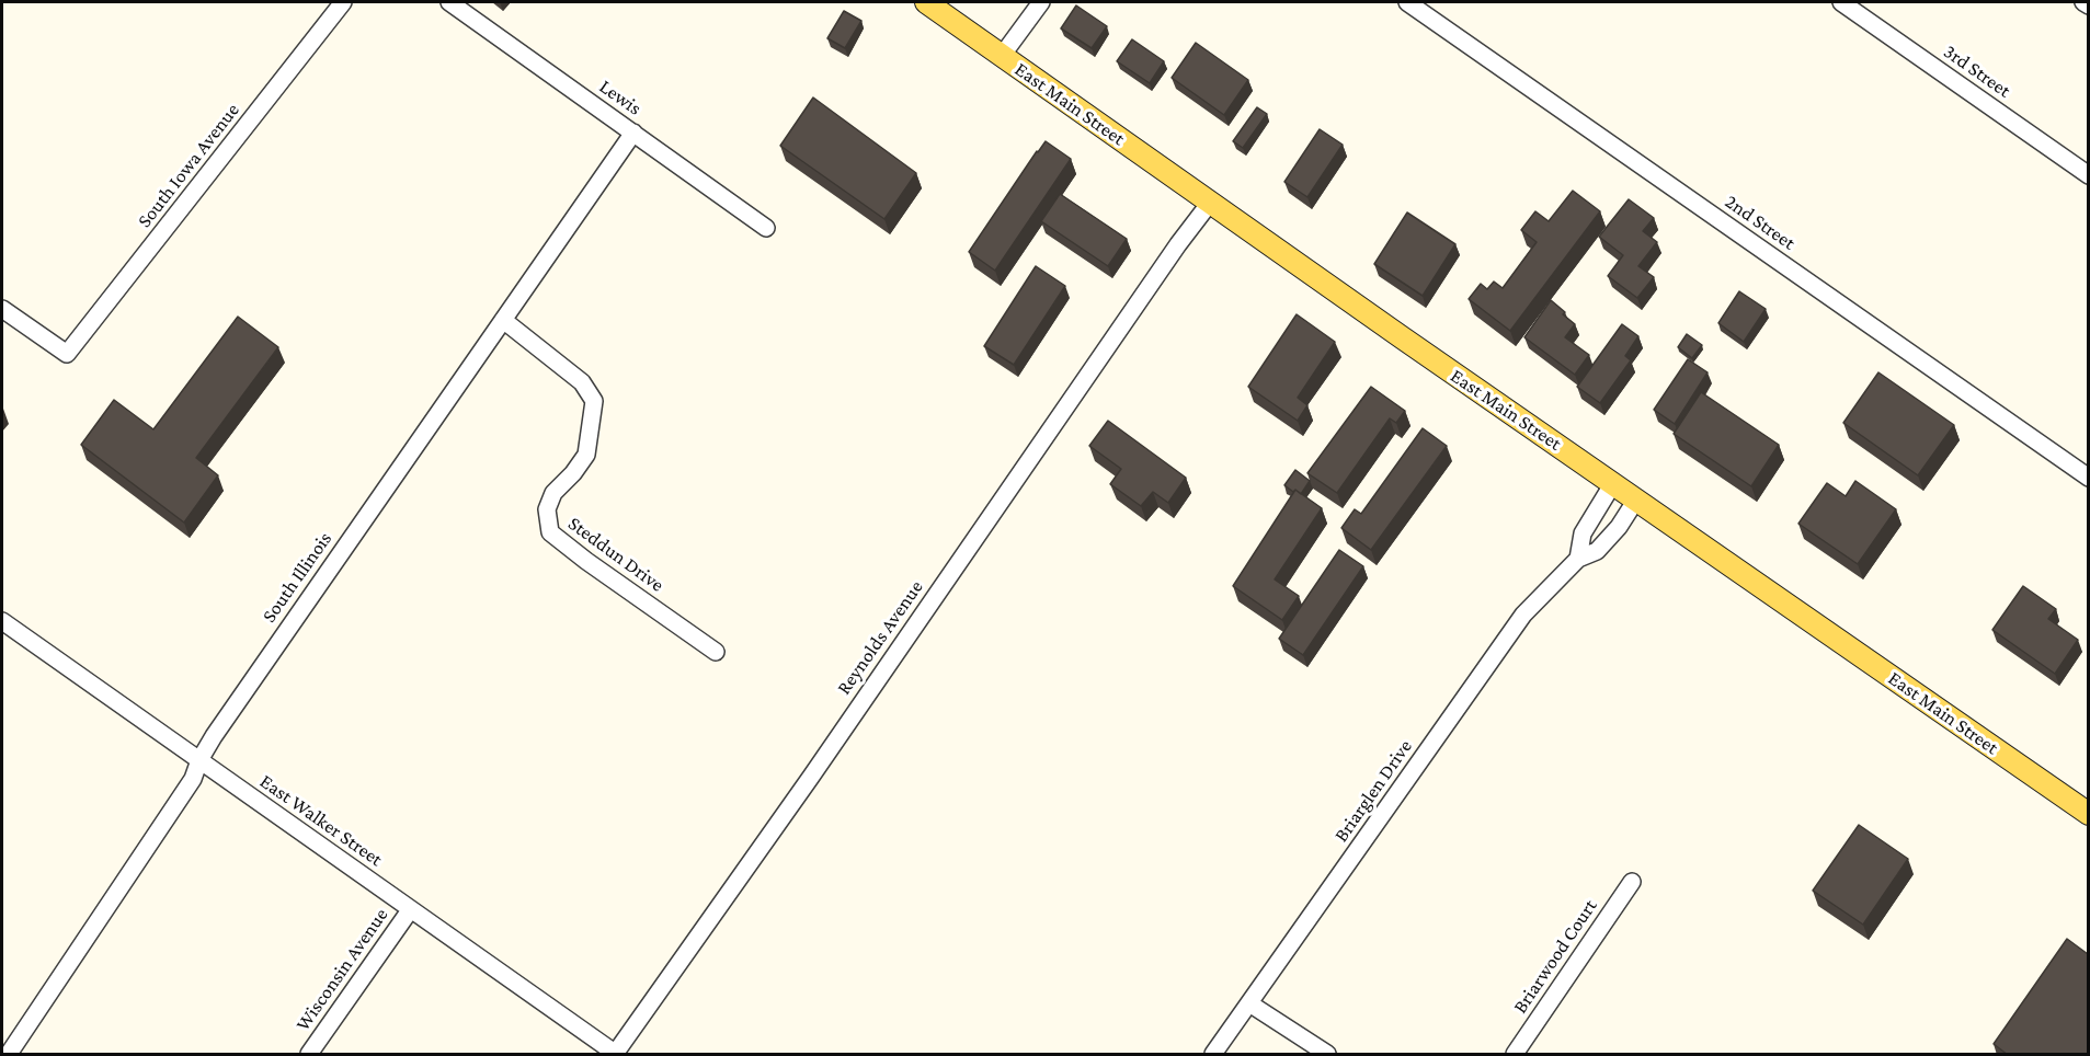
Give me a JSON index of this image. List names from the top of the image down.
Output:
{
  "streets": {
    "main road": ["East Main Street"],
    "street": [
      "3rd Street",
      "Lewis",
      "South Iowa Avenue",
      "2nd Street",
      "Steddun Drive",
      "South Illinois",
      "Reynolds Avenue",
      "Briarglen Drive",
      "East Walker Street",
      "Briarwood Court",
      "Wisconsin Avenue"
    ]
  },
  "crossings": [
    ["Lewis", "South Illinois"],
    ["East Main Street", "Reynolds Avenue"],
    ["East Main Street", "Briarglen Drive"],
    ["Steddun Drive", "South Illinois"],
    ["South Illinois", "East Walker Street"],
    ["Reynolds Avenue", "East Walker Street"],
    ["East Walker Street", "Wisconsin Avenue"]
  ]
}
